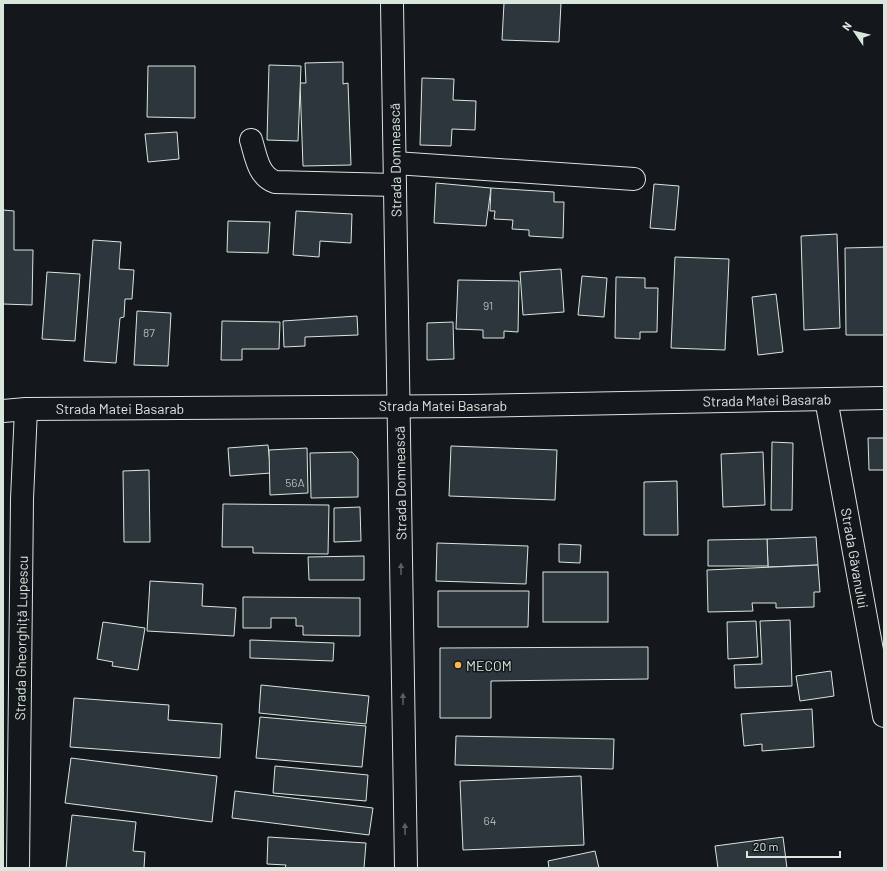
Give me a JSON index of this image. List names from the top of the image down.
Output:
{
  "streets": {
    "street": [
      "Strada Domnească",
      "Strada Matei Basarab",
      "Strada Găvanului",
      "Strada Gheorghiță Lupescu"
    ]
  },
  "crossings": [
    ["Strada Domnească", "Strada Matei Basarab"],
    ["Strada Matei Basarab", "Strada Găvanului"],
    ["Strada Matei Basarab", "Strada Gheorghiță Lupescu"]
  ],
  "one_way": ["Strada Domnească"],
  "places": ["MECOM"],
  "house_numbers": [
    "91",
    "87",
    "56A",
    "64"
  ],
  "scale_bar": "20 m",
  "north": "top left"
}
